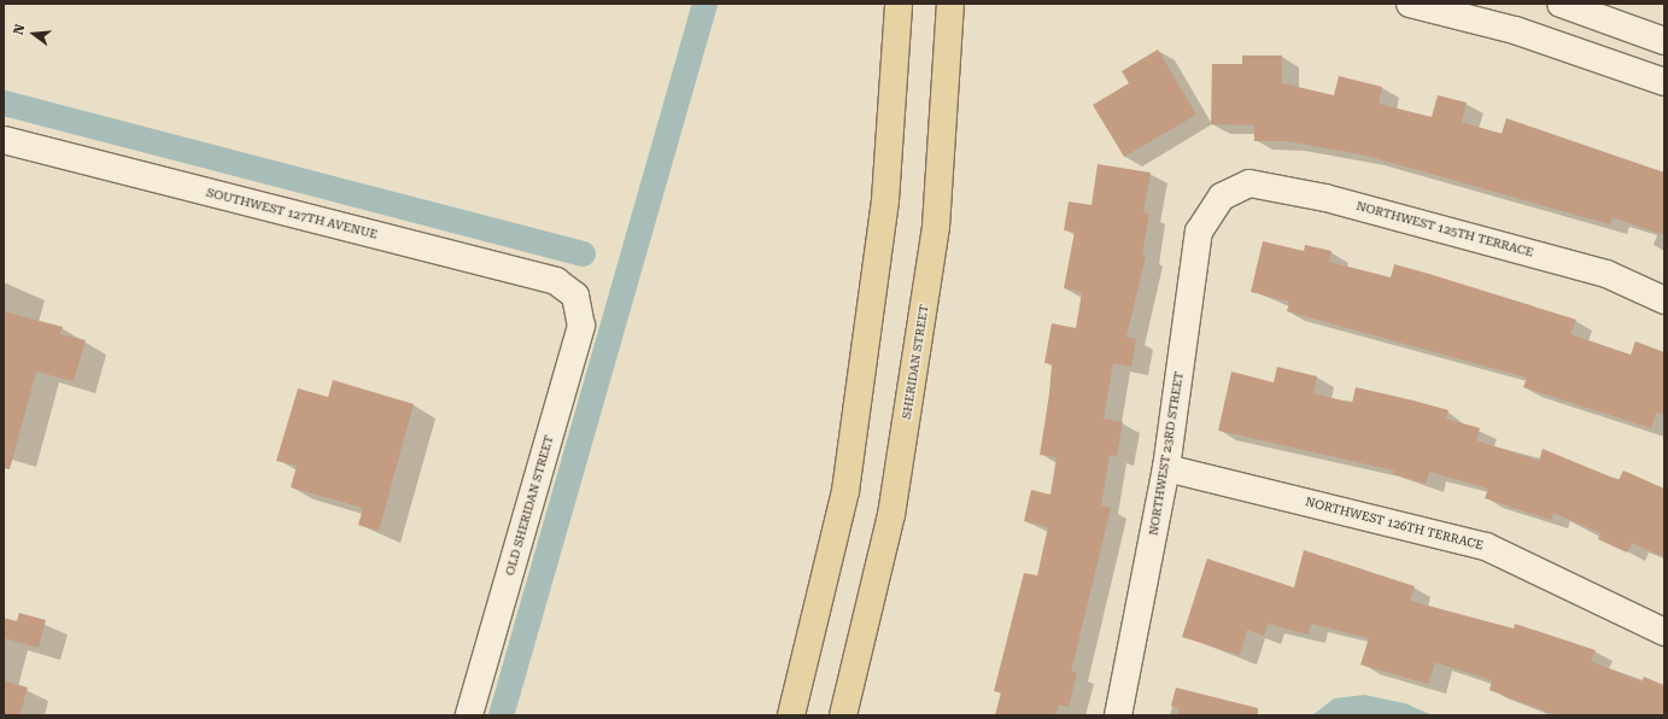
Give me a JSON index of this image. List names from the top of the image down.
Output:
{
  "streets": {
    "main road": ["SHERIDAN STREET"],
    "street": [
      "SOUTHWEST 127TH AVENUE",
      "NORTHWEST 125TH TERRACE",
      "NORTHWEST 23RD STREET",
      "OLD SHERIDAN STREET",
      "NORTHWEST 126TH TERRACE"
    ]
  },
  "crossings": [
    ["SOUTHWEST 127TH AVENUE", "OLD SHERIDAN STREET"],
    ["NORTHWEST 125TH TERRACE", "NORTHWEST 23RD STREET"],
    ["NORTHWEST 23RD STREET", "NORTHWEST 126TH TERRACE"]
  ],
  "north": "left"
}
